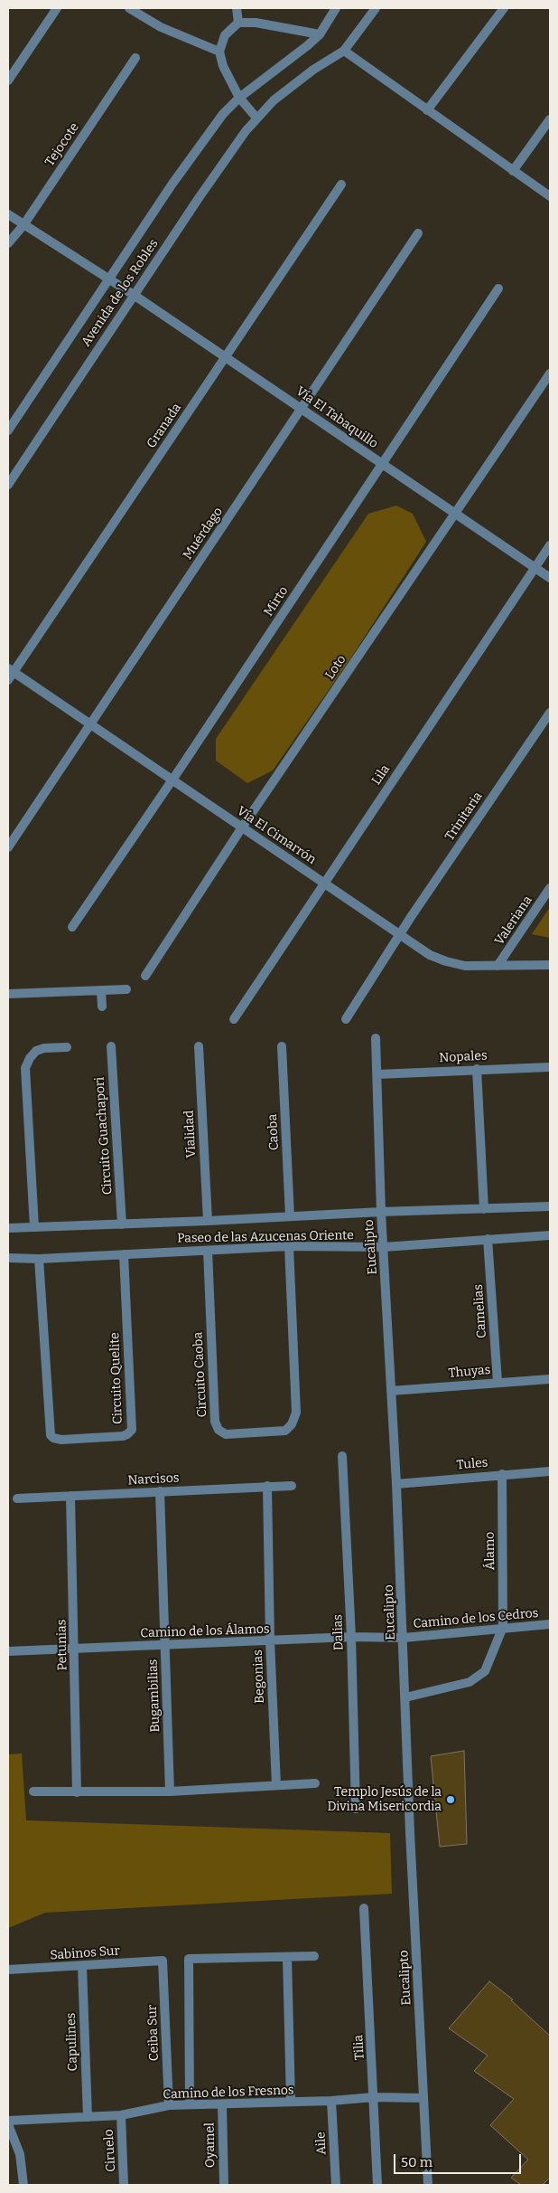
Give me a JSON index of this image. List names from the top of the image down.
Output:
{
  "streets": {
    "street": [
      "Tejocote",
      "Avenida de los Robles",
      "Vía El Tabaquillo",
      "Granada",
      "Muérdago",
      "Mirto",
      "Loto",
      "Lila",
      "Trinitaria",
      "Vía El Cimarrón",
      "Valeriana",
      "Nopales",
      "Caoba",
      "Vialidad",
      "Circuito Guachapori",
      "Paseo de las Azucenas Oriente",
      "Eucalipto",
      "Camelias",
      "Thuyas",
      "Circuito Caoba",
      "Circuito Quelite",
      "Tules",
      "Narcisos",
      "Álamo",
      "Camino de los Cedros",
      "Camino de los Álamos",
      "Dalias",
      "Petunias",
      "Begonias",
      "Bugambilias",
      "Sabinos Sur",
      "Ceiba Sur",
      "Capulines",
      "Tilia",
      "Camino de los Fresnos",
      "Aile",
      "Oyamel",
      "Ciruelo"
    ]
  },
  "crossings": [
    ["Tejocote", "Vía El Tabaquillo"],
    ["Avenida de los Robles", "Vía El Tabaquillo"],
    ["Vía El Tabaquillo", "Granada"],
    ["Vía El Tabaquillo", "Muérdago"],
    ["Vía El Tabaquillo", "Mirto"],
    ["Vía El Tabaquillo", "Loto"],
    ["Vía El Tabaquillo", "Lila"],
    ["Granada", "Vía El Cimarrón"],
    ["Muérdago", "Vía El Cimarrón"],
    ["Mirto", "Vía El Cimarrón"],
    ["Loto", "Vía El Cimarrón"],
    ["Lila", "Vía El Cimarrón"],
    ["Trinitaria", "Vía El Cimarrón"],
    ["Vía El Cimarrón", "Valeriana"],
    ["Nopales", "Eucalipto"],
    ["Caoba", "Paseo de las Azucenas Oriente"],
    ["Vialidad", "Paseo de las Azucenas Oriente"],
    ["Circuito Guachapori", "Paseo de las Azucenas Oriente"],
    ["Paseo de las Azucenas Oriente", "Eucalipto"],
    ["Paseo de las Azucenas Oriente", "Camelias"],
    ["Paseo de las Azucenas Oriente", "Circuito Caoba"],
    ["Paseo de las Azucenas Oriente", "Circuito Quelite"],
    ["Eucalipto", "Thuyas"],
    ["Eucalipto", "Tules"],
    ["Eucalipto", "Camino de los Cedros"],
    ["Eucalipto", "Camino de los Álamos"],
    ["Eucalipto", "Camino de los Fresnos"],
    ["Camelias", "Thuyas"],
    ["Tules", "Álamo"],
    ["Narcisos", "Petunias"],
    ["Narcisos", "Begonias"],
    ["Narcisos", "Bugambilias"],
    ["Álamo", "Camino de los Cedros"],
    ["Camino de los Cedros", "Camino de los Álamos"],
    ["Camino de los Álamos", "Dalias"],
    ["Camino de los Álamos", "Petunias"],
    ["Camino de los Álamos", "Begonias"],
    ["Camino de los Álamos", "Bugambilias"],
    ["Sabinos Sur", "Ceiba Sur"],
    ["Sabinos Sur", "Capulines"],
    ["Ceiba Sur", "Camino de los Fresnos"],
    ["Capulines", "Camino de los Fresnos"],
    ["Tilia", "Camino de los Fresnos"],
    ["Camino de los Fresnos", "Aile"],
    ["Camino de los Fresnos", "Oyamel"],
    ["Camino de los Fresnos", "Ciruelo"]
  ],
  "places": ["Templo Jesús de la Divina Misericordia"],
  "scale_bar": "50 m"
}
